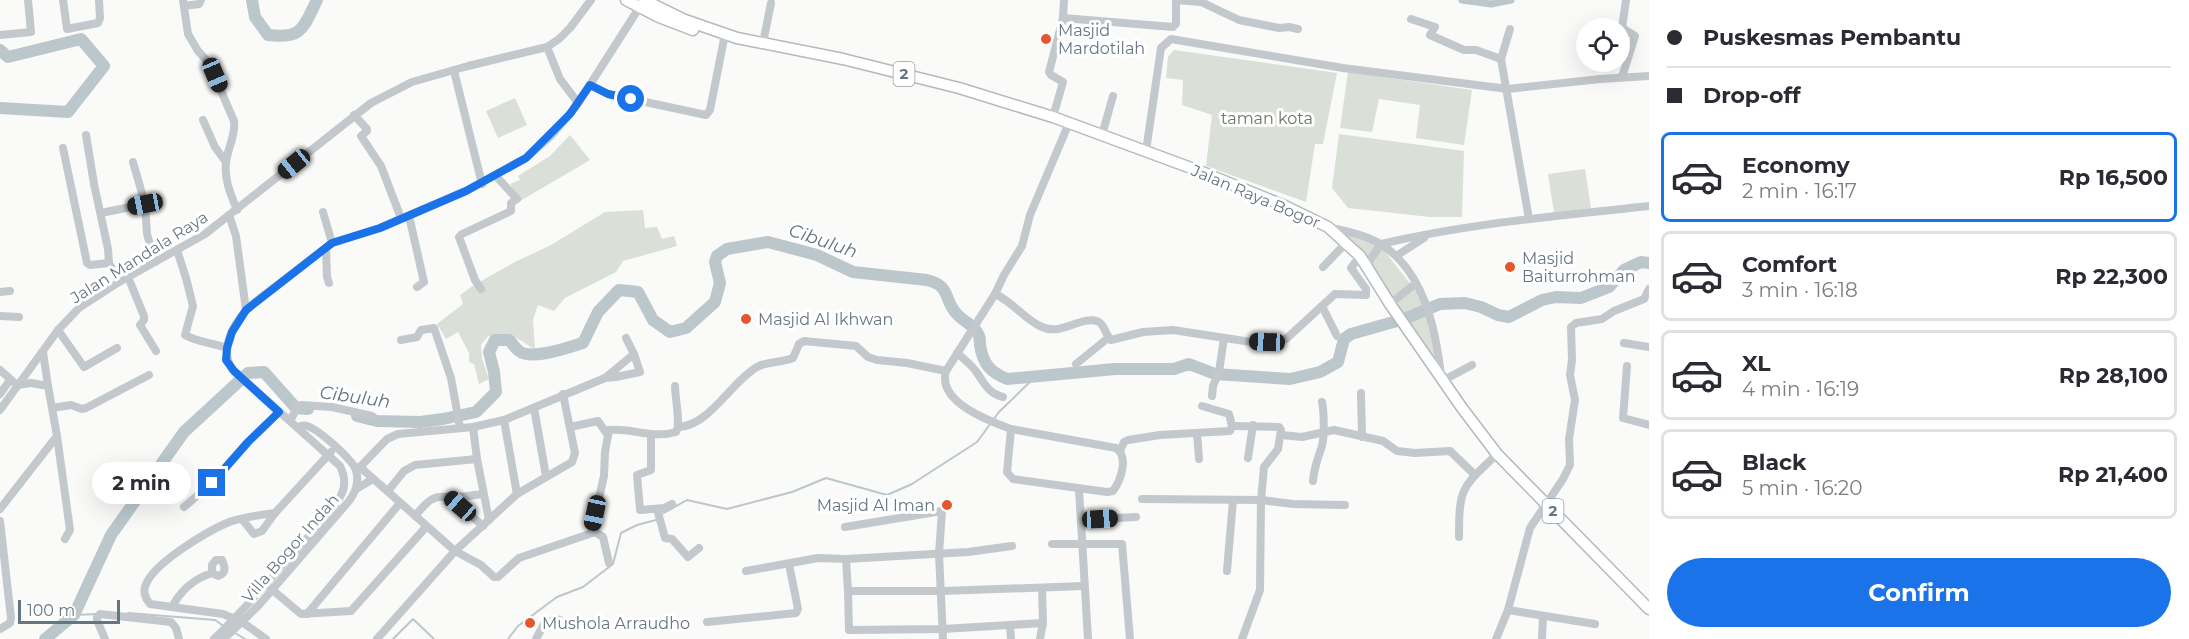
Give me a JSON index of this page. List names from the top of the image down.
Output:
{
  "streets": {
    "highway": ["2", "Jalan Raya Bogor"],
    "street": ["Jalan Mandala Raya", "Villa Bogor Indah"]
  },
  "water": ["Cibuluh"],
  "parks": ["taman kota"],
  "places": [
    "Masjid Mardotilah",
    "Masjid Baiturrohman",
    "Masjid Al Ikhwan",
    "Masjid Al Iman",
    "Mushola Arraudho"
  ],
  "scale_bar": "100 m",
  "page": {
    "banner": ["Puskesmas Pembantu", "Drop-off"],
    "list": [
      {
        "name": "Economy",
        "note": "2 min · 16:17",
        "value": "Rp 16,500"
      },
      {
        "name": "Comfort",
        "note": "3 min · 16:18",
        "value": "Rp 22,300"
      },
      {
        "name": "XL",
        "note": "4 min · 16:19",
        "value": "Rp 28,100"
      },
      {
        "name": "Black",
        "note": "5 min · 16:20",
        "value": "Rp 21,400"
      }
    ],
    "bubble": "2 min",
    "buttons": "Confirm",
    "scale": "100 m"
  }
}
